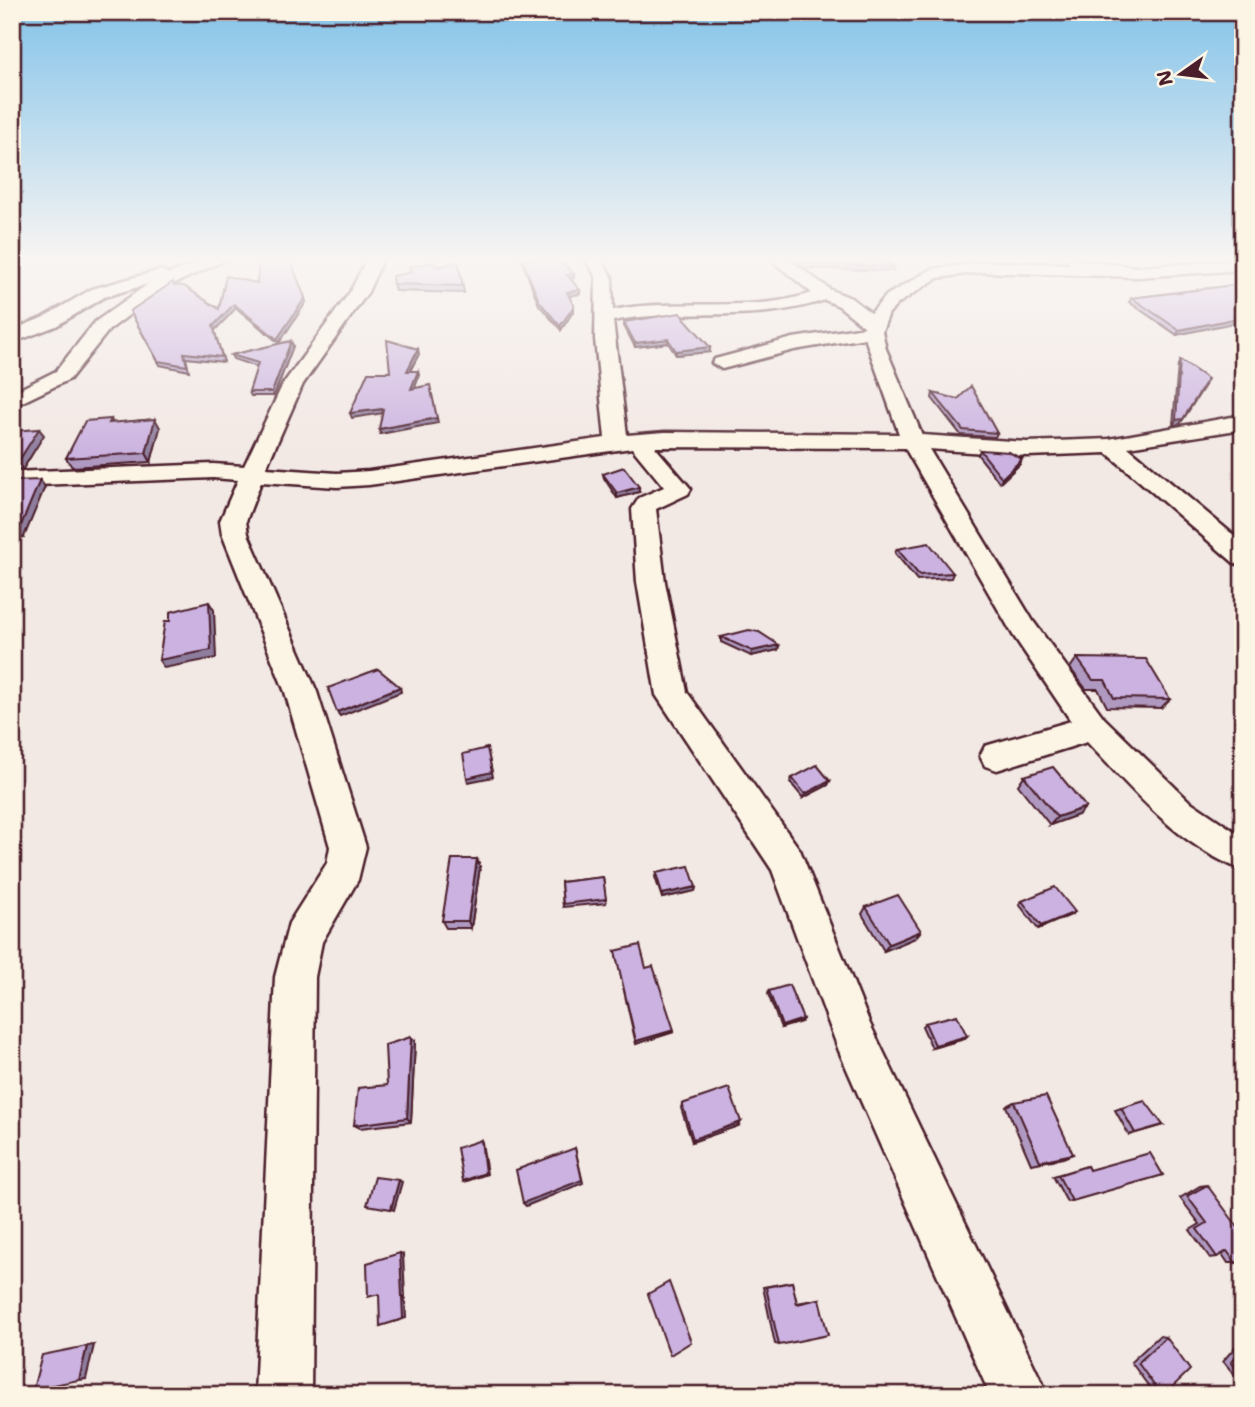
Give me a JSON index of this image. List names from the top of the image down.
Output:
{
  "north": "left"
}
